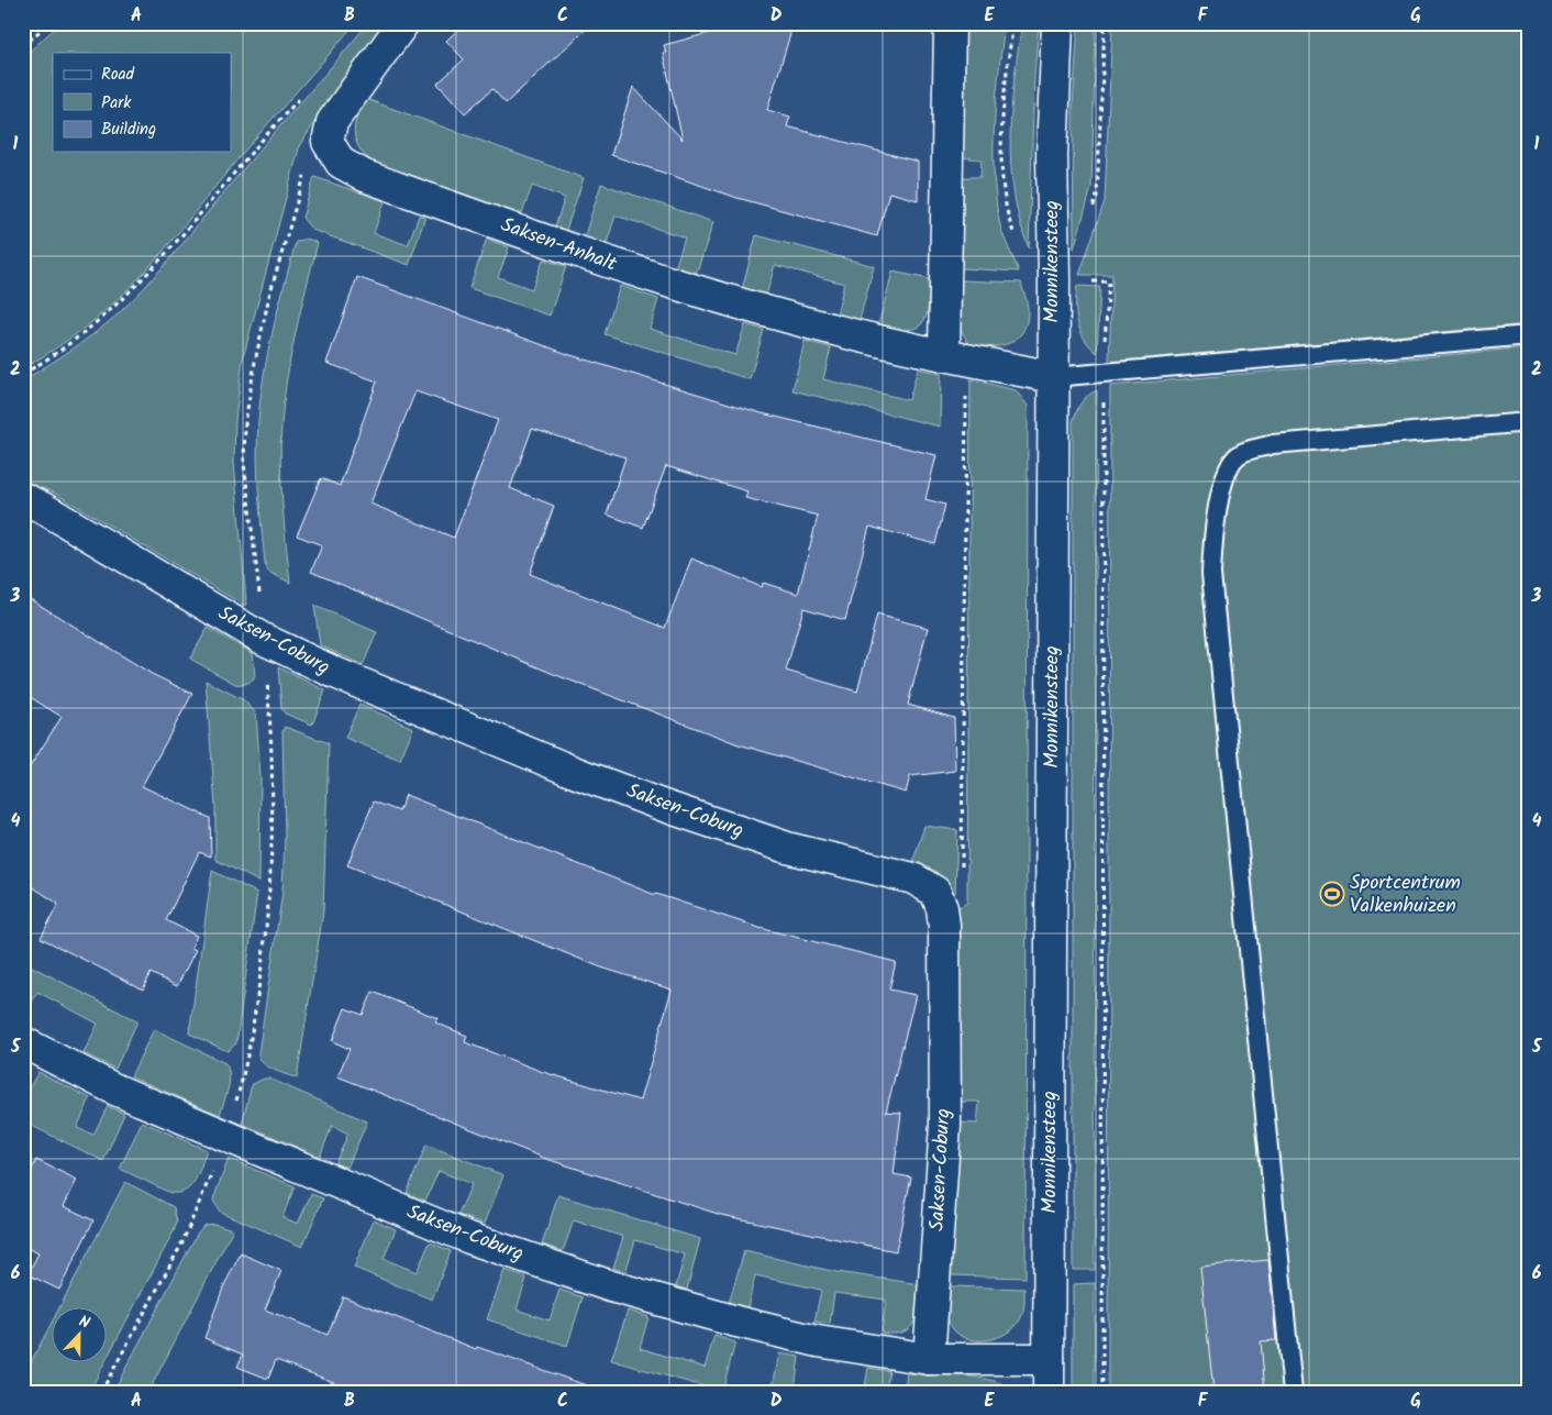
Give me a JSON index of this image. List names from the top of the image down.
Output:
{
  "streets": {
    "street": ["Saksen-Anhalt", "Monnikensteeg", "Saksen-Coburg"]
  },
  "crossings": [
    ["Saksen-Anhalt", "Monnikensteeg"],
    ["Monnikensteeg", "Saksen-Coburg"]
  ],
  "places": {
    "sports": ["Sportcentrum Valkenhuizen"]
  },
  "legend": ["Road", "Park", "Building"],
  "north": "top",
  "grid": {
    "columns": [
      "A",
      "B",
      "C",
      "D",
      "E",
      "F",
      "G"
    ],
    "rows": [
      "1",
      "2",
      "3",
      "4",
      "5",
      "6"
    ]
  }
}
